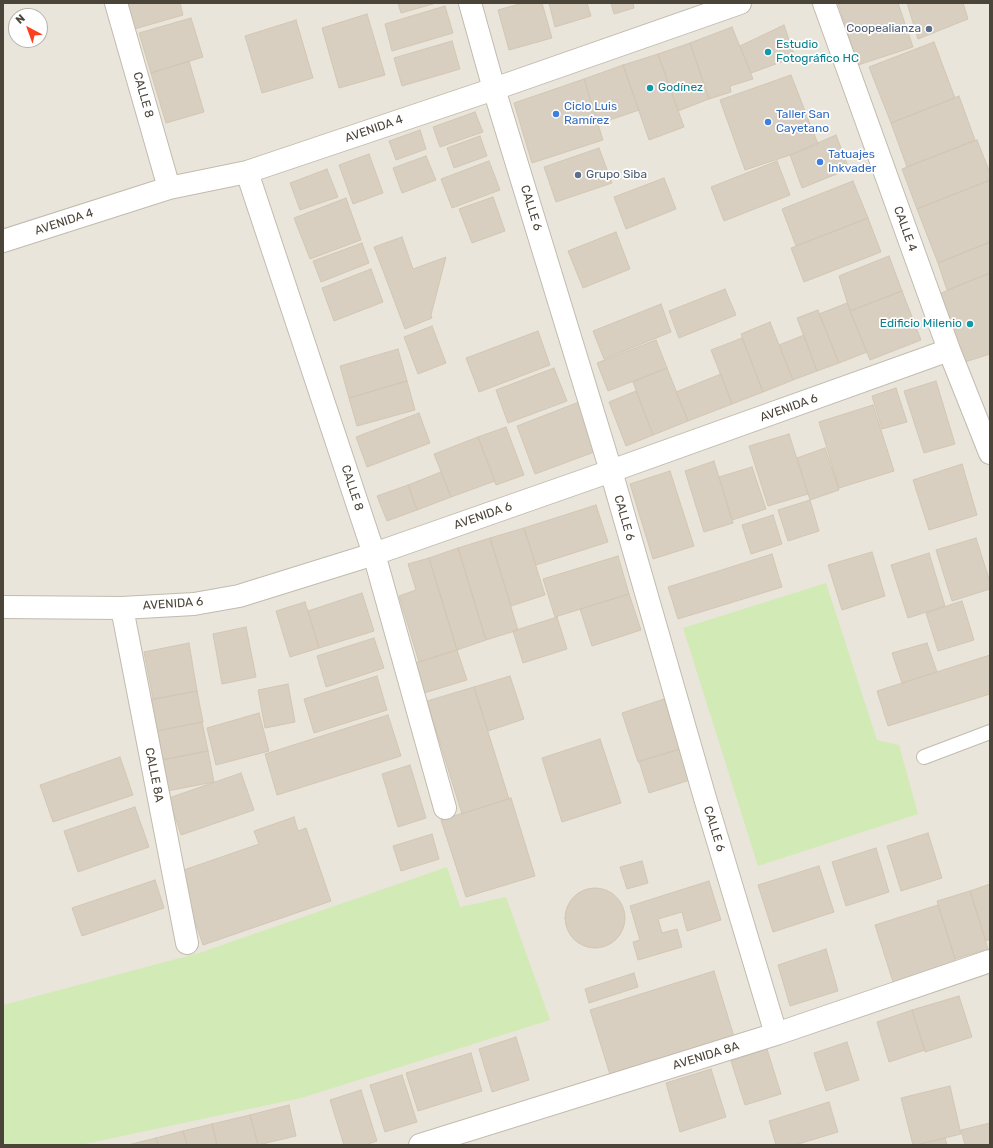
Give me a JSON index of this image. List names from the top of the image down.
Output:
{
  "streets": {
    "street": [
      "CALLE 8",
      "AVENIDA 4",
      "CALLE 6",
      "CALLE 4",
      "AVENIDA 6",
      "CALLE 8A",
      "AVENIDA 8A"
    ]
  },
  "crossings": [
    ["CALLE 8", "AVENIDA 4"],
    ["CALLE 8", "AVENIDA 6"],
    ["AVENIDA 4", "CALLE 6"],
    ["CALLE 6", "AVENIDA 6"],
    ["CALLE 6", "AVENIDA 8A"],
    ["CALLE 4", "AVENIDA 6"],
    ["AVENIDA 6", "CALLE 8A"]
  ],
  "places": [
    "Coopealianza",
    "Estudio Fotográfico HC",
    "Godínez",
    "Ciclo Luis Ramírez",
    "Taller San Cayetano",
    "Tatuajes Inkvader",
    "Grupo Siba",
    "Edificio Milenio"
  ],
  "north": "top left"
}
